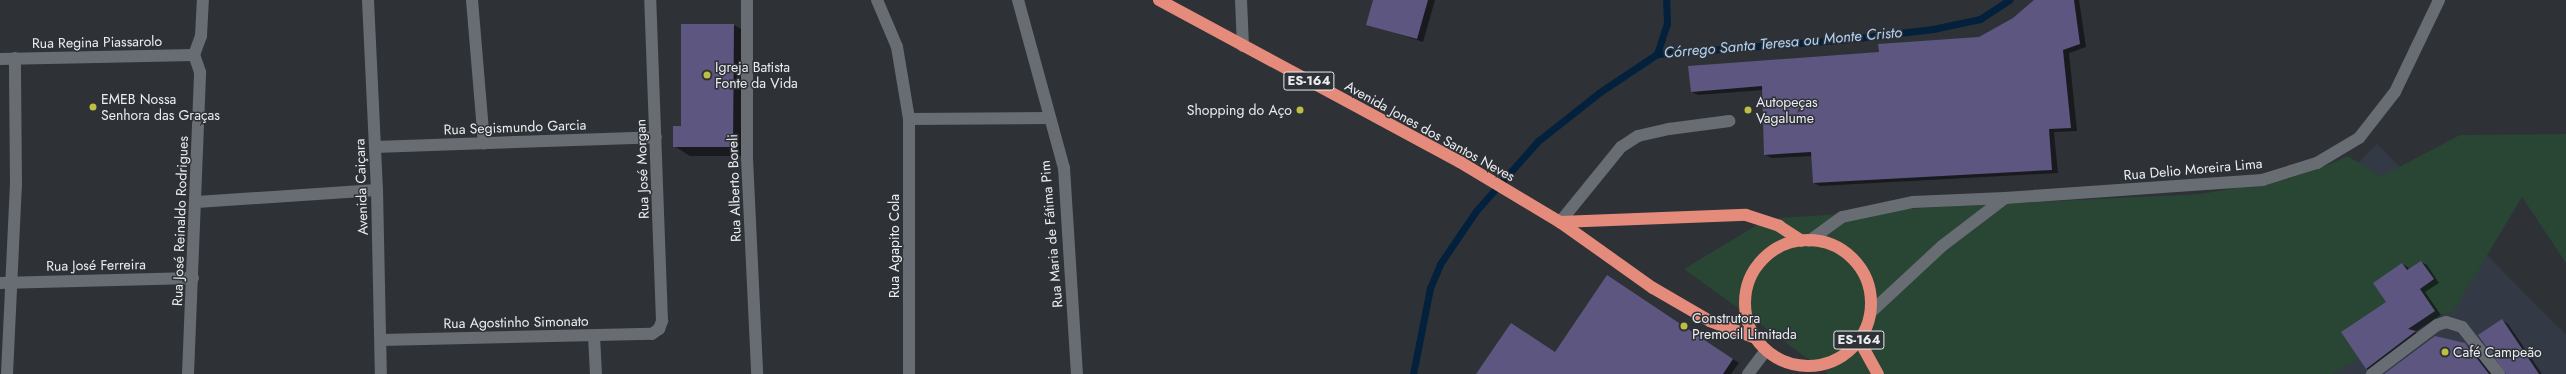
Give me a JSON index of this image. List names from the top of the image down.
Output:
{
  "streets": {
    "highway": ["ES-164", "Avenida Jones dos Santos Neves"],
    "street": [
      "Rua Regina Piassarolo",
      "Rua Segismundo Garcia",
      "Rua José Morgan",
      "Rua Delio Moreira Lima",
      "Avenida Caiçara",
      "Rua Alberto Boreli",
      "Rua José Reinaldo Rodrigues",
      "Rua Maria de Fátima Pim",
      "Rua Agapito Cola",
      "Rua José Ferreira",
      "Rua Agostinho Simonato"
    ]
  },
  "crossings": [
    ["Rua Regina Piassarolo", "Rua José Reinaldo Rodrigues"],
    ["ES-164", "Avenida Jones dos Santos Neves"],
    ["ES-164", "Rua Delio Moreira Lima"],
    ["Rua Segismundo Garcia", "Rua José Morgan"],
    ["Rua Segismundo Garcia", "Avenida Caiçara"],
    ["Avenida Jones dos Santos Neves", "Rua Delio Moreira Lima"],
    ["Rua José Morgan", "Rua Agostinho Simonato"],
    ["Avenida Caiçara", "Rua Agostinho Simonato"],
    ["Rua José Reinaldo Rodrigues", "Rua José Ferreira"]
  ],
  "water": ["Córrego Santa Teresa ou Monte Cristo"],
  "places": [
    "Igreja Batista Fonte da Vida",
    "EMEB Nossa Senhora das Graças",
    "Shopping do Aço",
    "Autopeças Vagalume",
    "Construtora Premocil Limitada",
    "Café Campeão"
  ]
}
